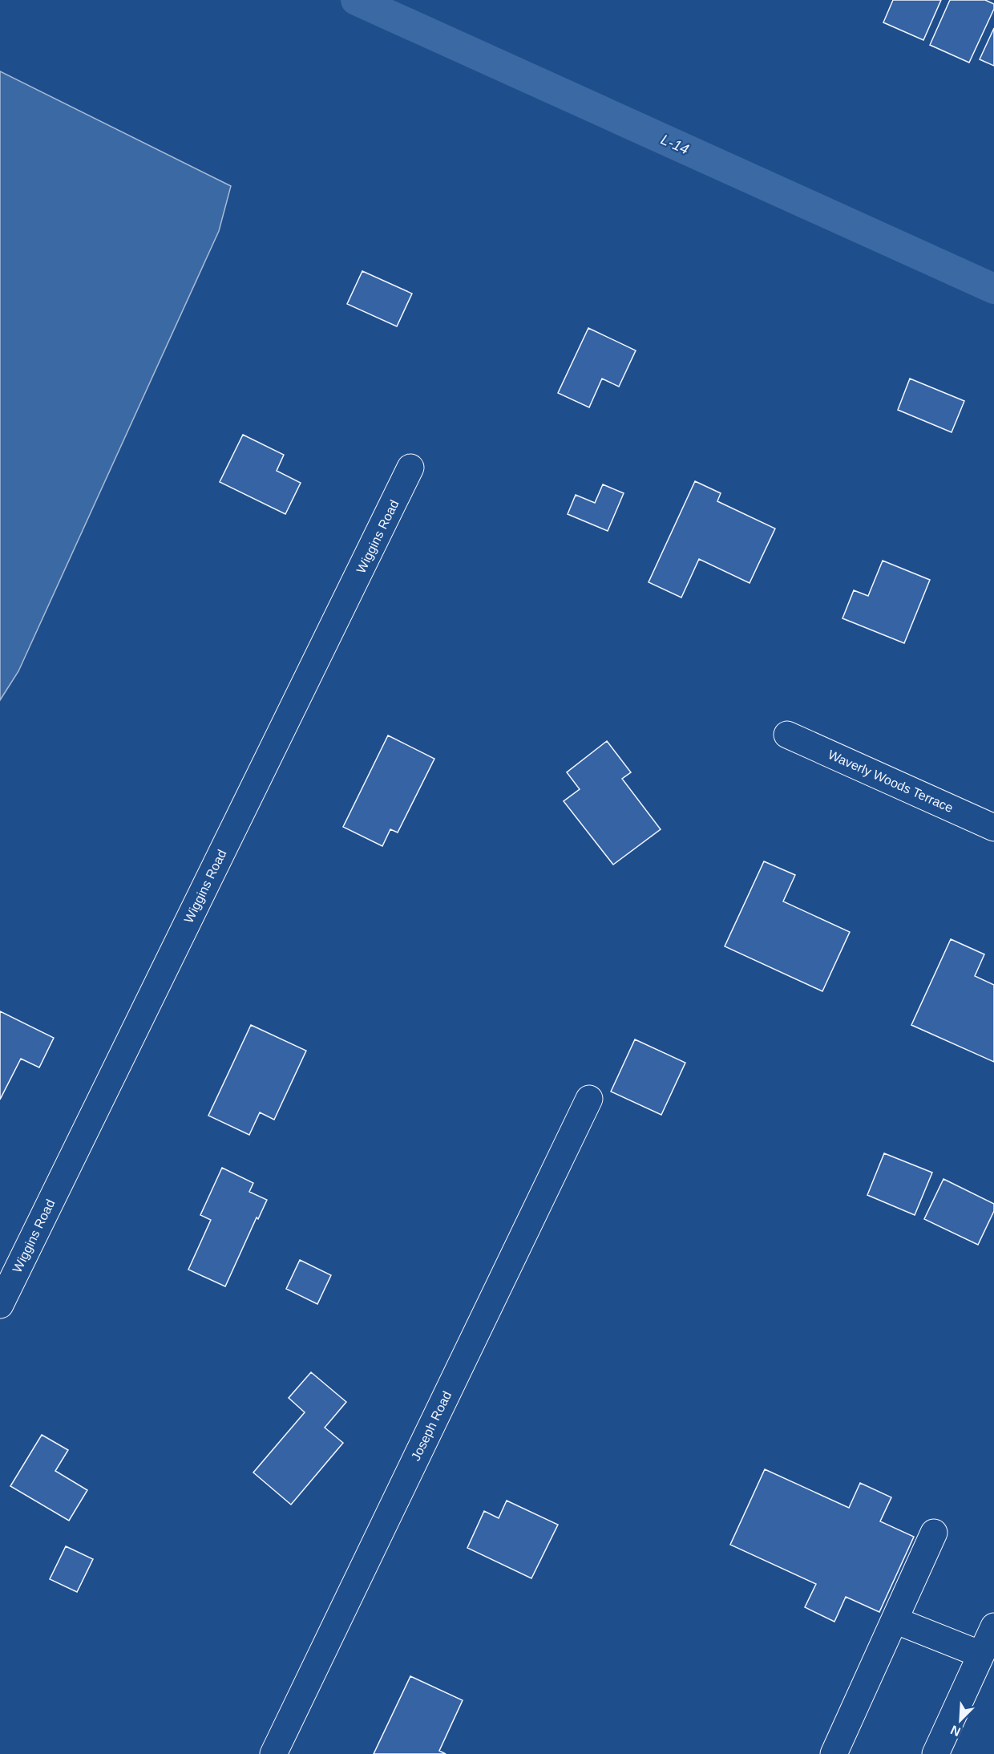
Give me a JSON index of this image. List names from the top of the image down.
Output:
{
  "streets": {
    "street": ["Wiggins Road", "Waverly Woods Terrace", "Joseph Road"]
  },
  "water": ["L-14"],
  "north": "bottom left"
}
